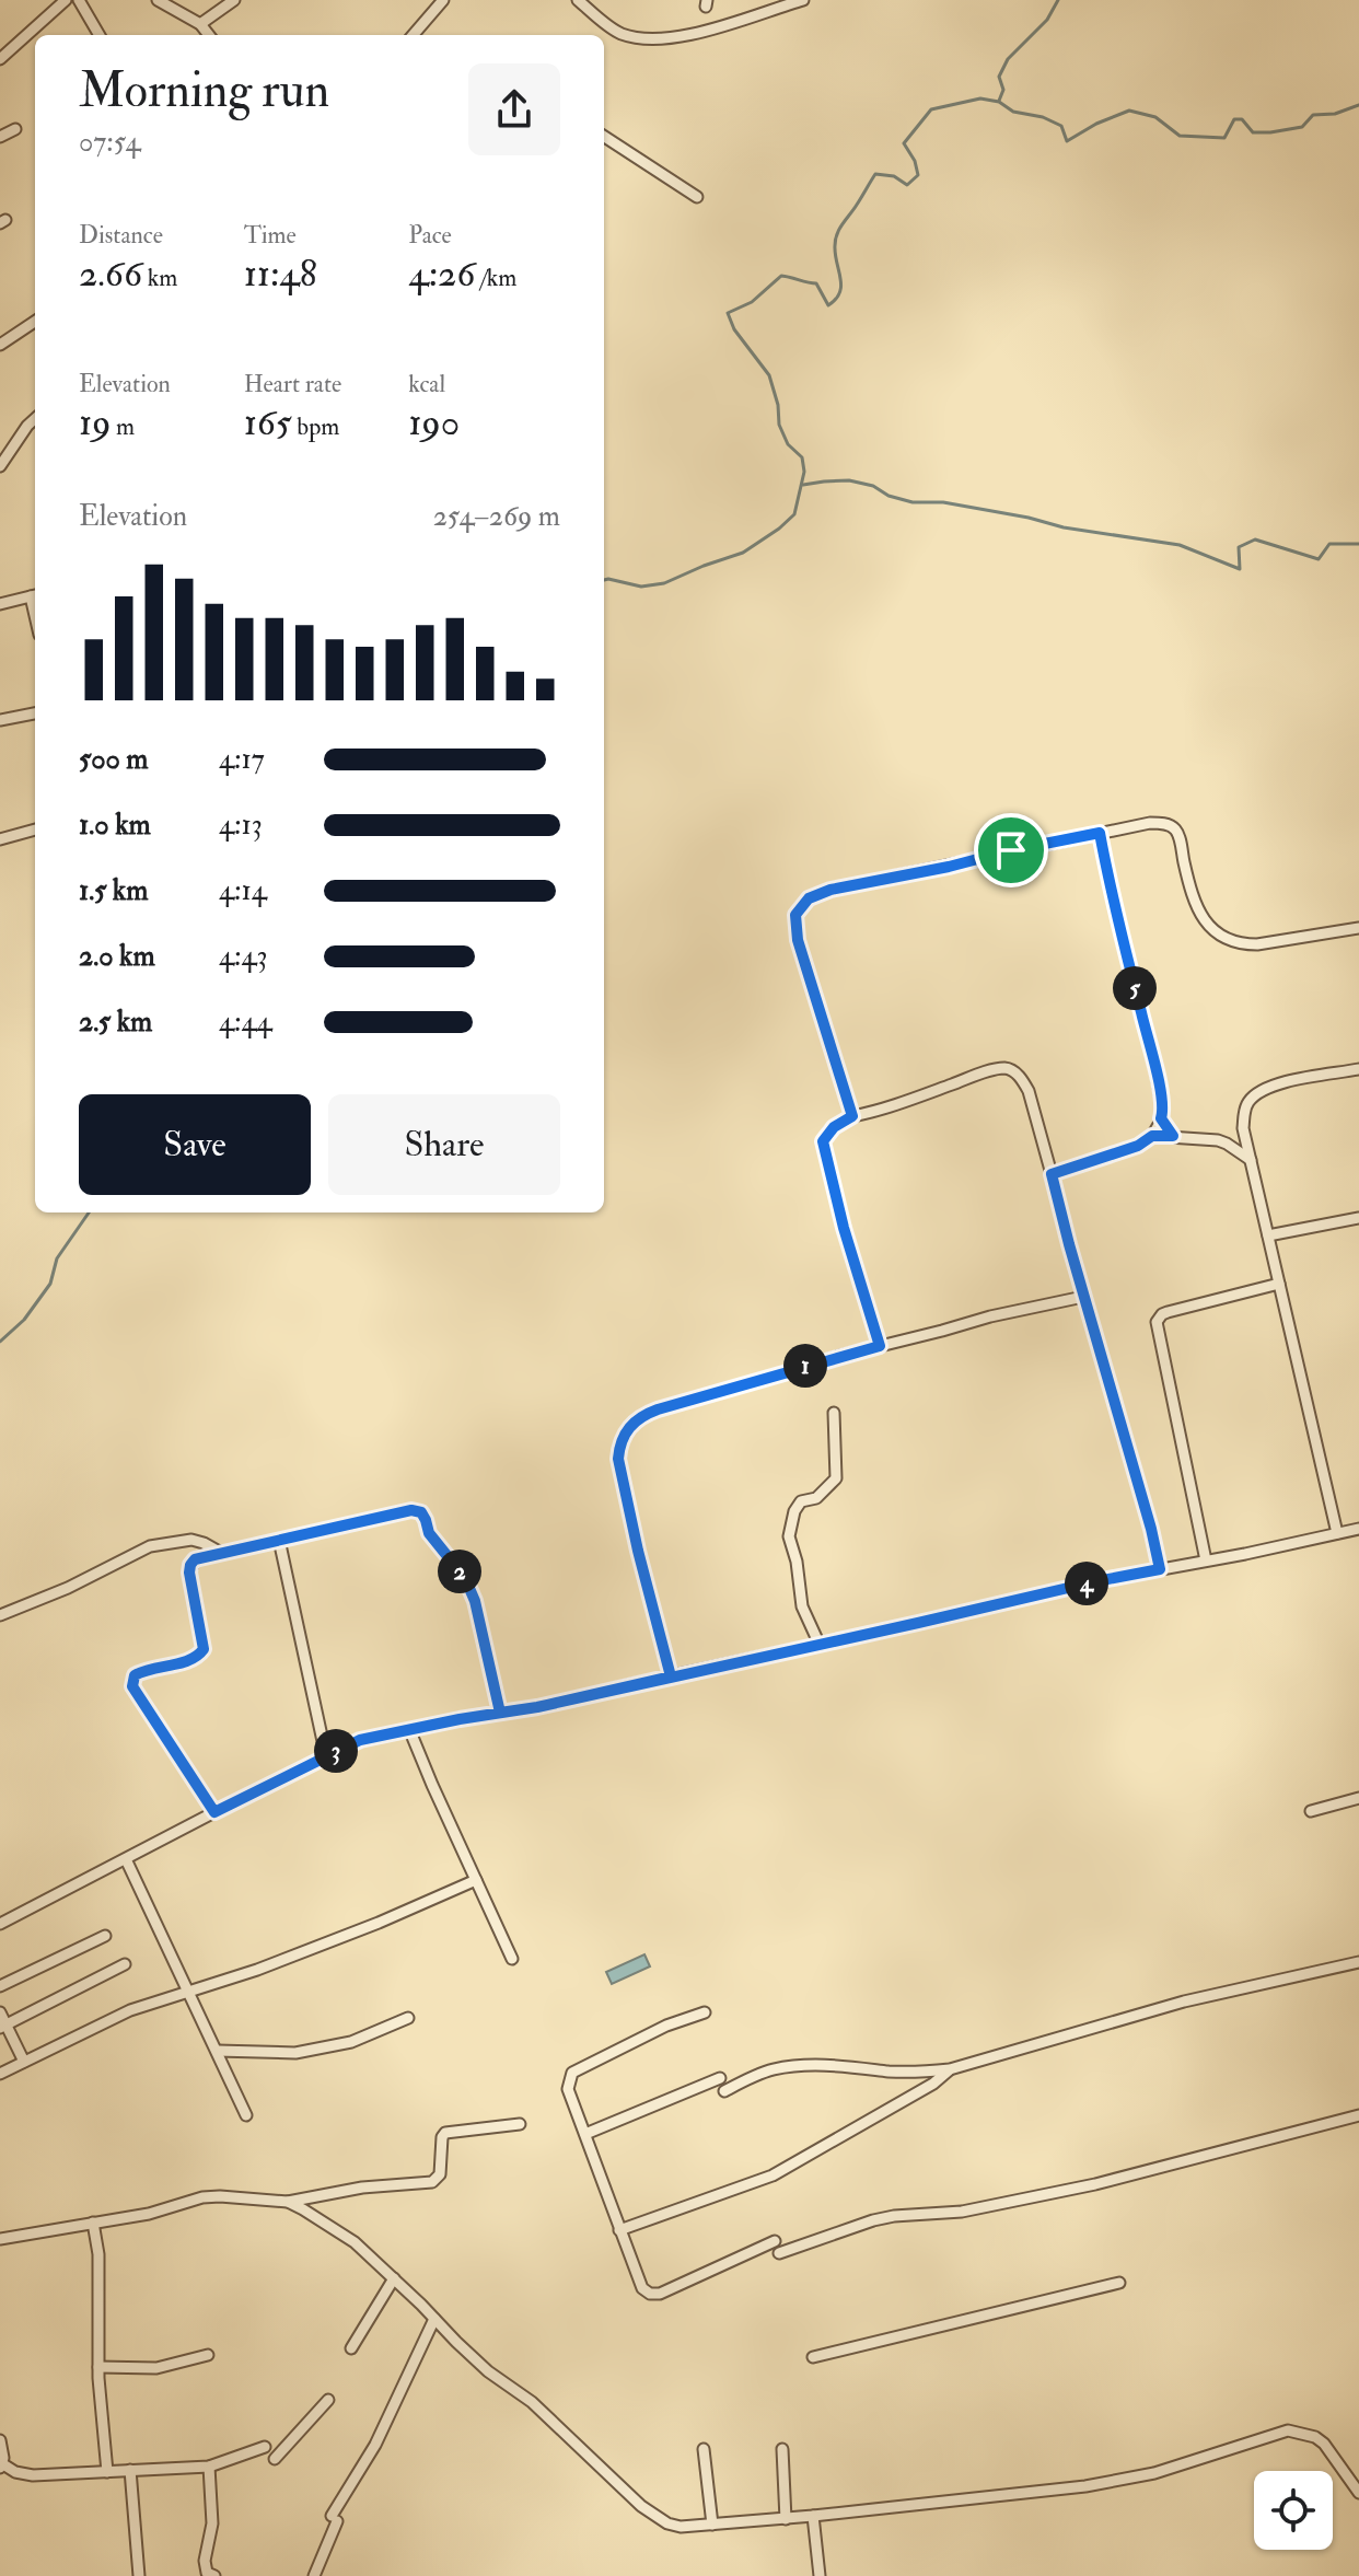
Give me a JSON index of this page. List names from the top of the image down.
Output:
{
  "page": {
    "heading": ["Morning run", "07:54"],
    "stats": [
      ["Distance", "2.66 km"],
      ["Time", "11:48"],
      ["Pace", "4:26 /km"],
      ["Elevation", "19 m"],
      ["Heart rate", "165 bpm"],
      ["kcal", "190"]
    ],
    "chart": ["Elevation", "254–269 m"],
    "list": [
      {
        "name": "500 m",
        "note": "4:17"
      },
      {
        "name": "1.0 km",
        "note": "4:13"
      },
      {
        "name": "1.5 km",
        "note": "4:14"
      },
      {
        "name": "2.0 km",
        "note": "4:43"
      },
      {
        "name": "2.5 km",
        "note": "4:44"
      }
    ],
    "pins": [
      "5",
      "1",
      "2",
      "4",
      "3"
    ],
    "buttons": ["Save", "Share"]
  }
}
